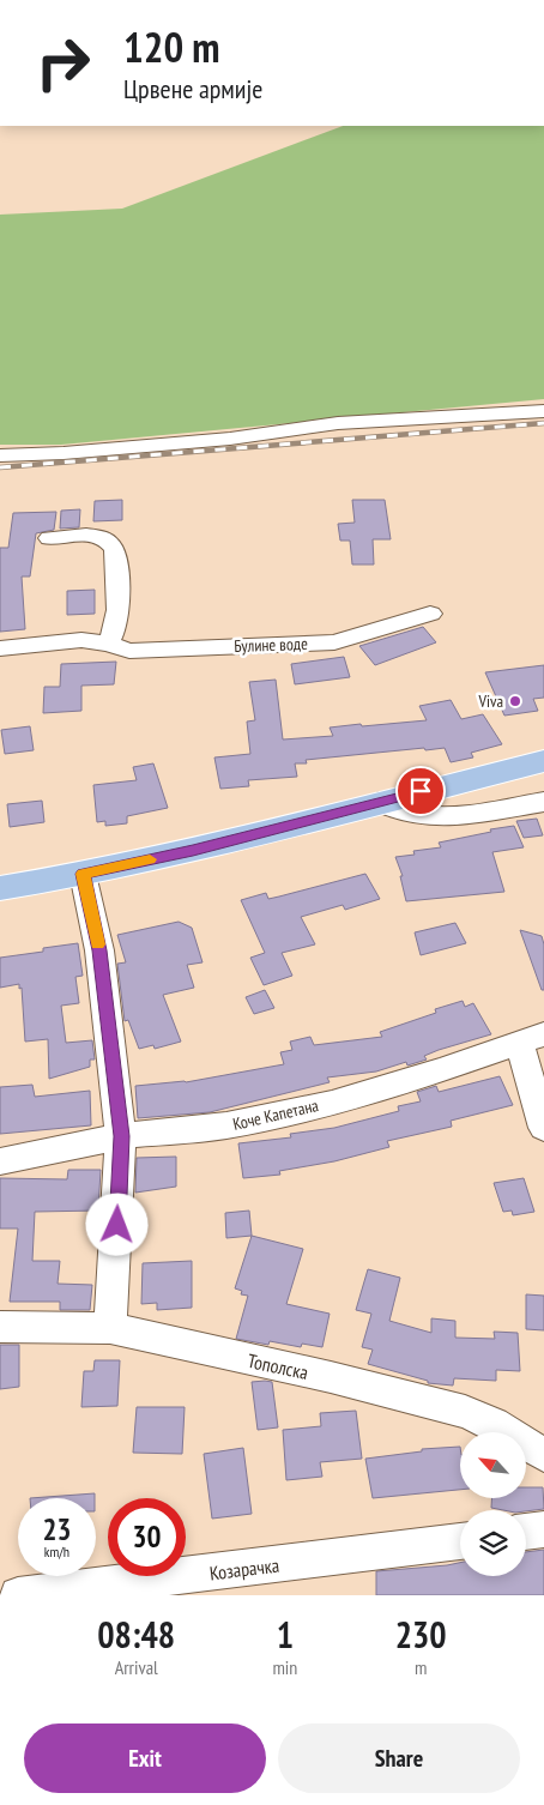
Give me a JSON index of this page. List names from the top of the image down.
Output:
{
  "streets": {
    "street": [
      "Булине воде",
      "Коче Капетана",
      "Тополска",
      "Козарачка"
    ]
  },
  "places": ["Viva"],
  "north": "top left",
  "page": {
    "turn": ["120 m", "Црвене армије"],
    "speed": "23 km/h",
    "limit": "30",
    "eta": [
      "08:48",
      "Arrival",
      "1",
      "min",
      "230",
      "m"
    ],
    "buttons": ["Exit", "Share"]
  }
}
